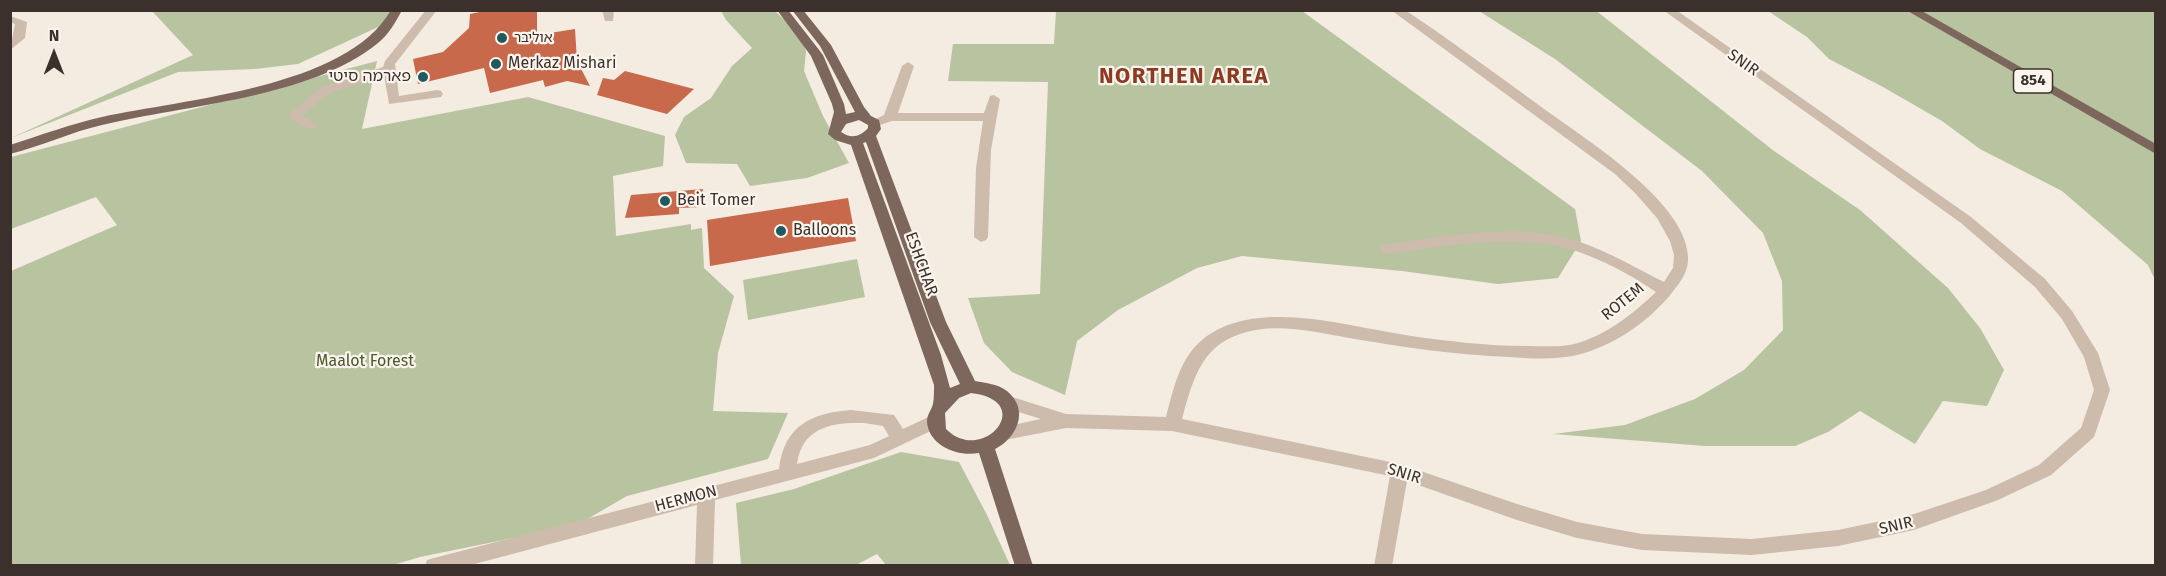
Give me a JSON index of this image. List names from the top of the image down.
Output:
{
  "streets": {
    "main road": ["854", "ESHCHAR"],
    "street": ["SNIR", "ROTEM", "HERMON"]
  },
  "crossings": [
    ["SNIR", "ESHCHAR"],
    ["SNIR", "ROTEM"],
    ["SNIR", "HERMON"],
    ["ESHCHAR", "HERMON"]
  ],
  "districts": ["NORTHEN AREA"],
  "parks": ["Maalot Forest"],
  "places": [
    "אוליבר",
    "Merkaz Mishari",
    "פארמה סיטי",
    "Beit Tomer",
    "Balloons"
  ],
  "north": "top"
}
